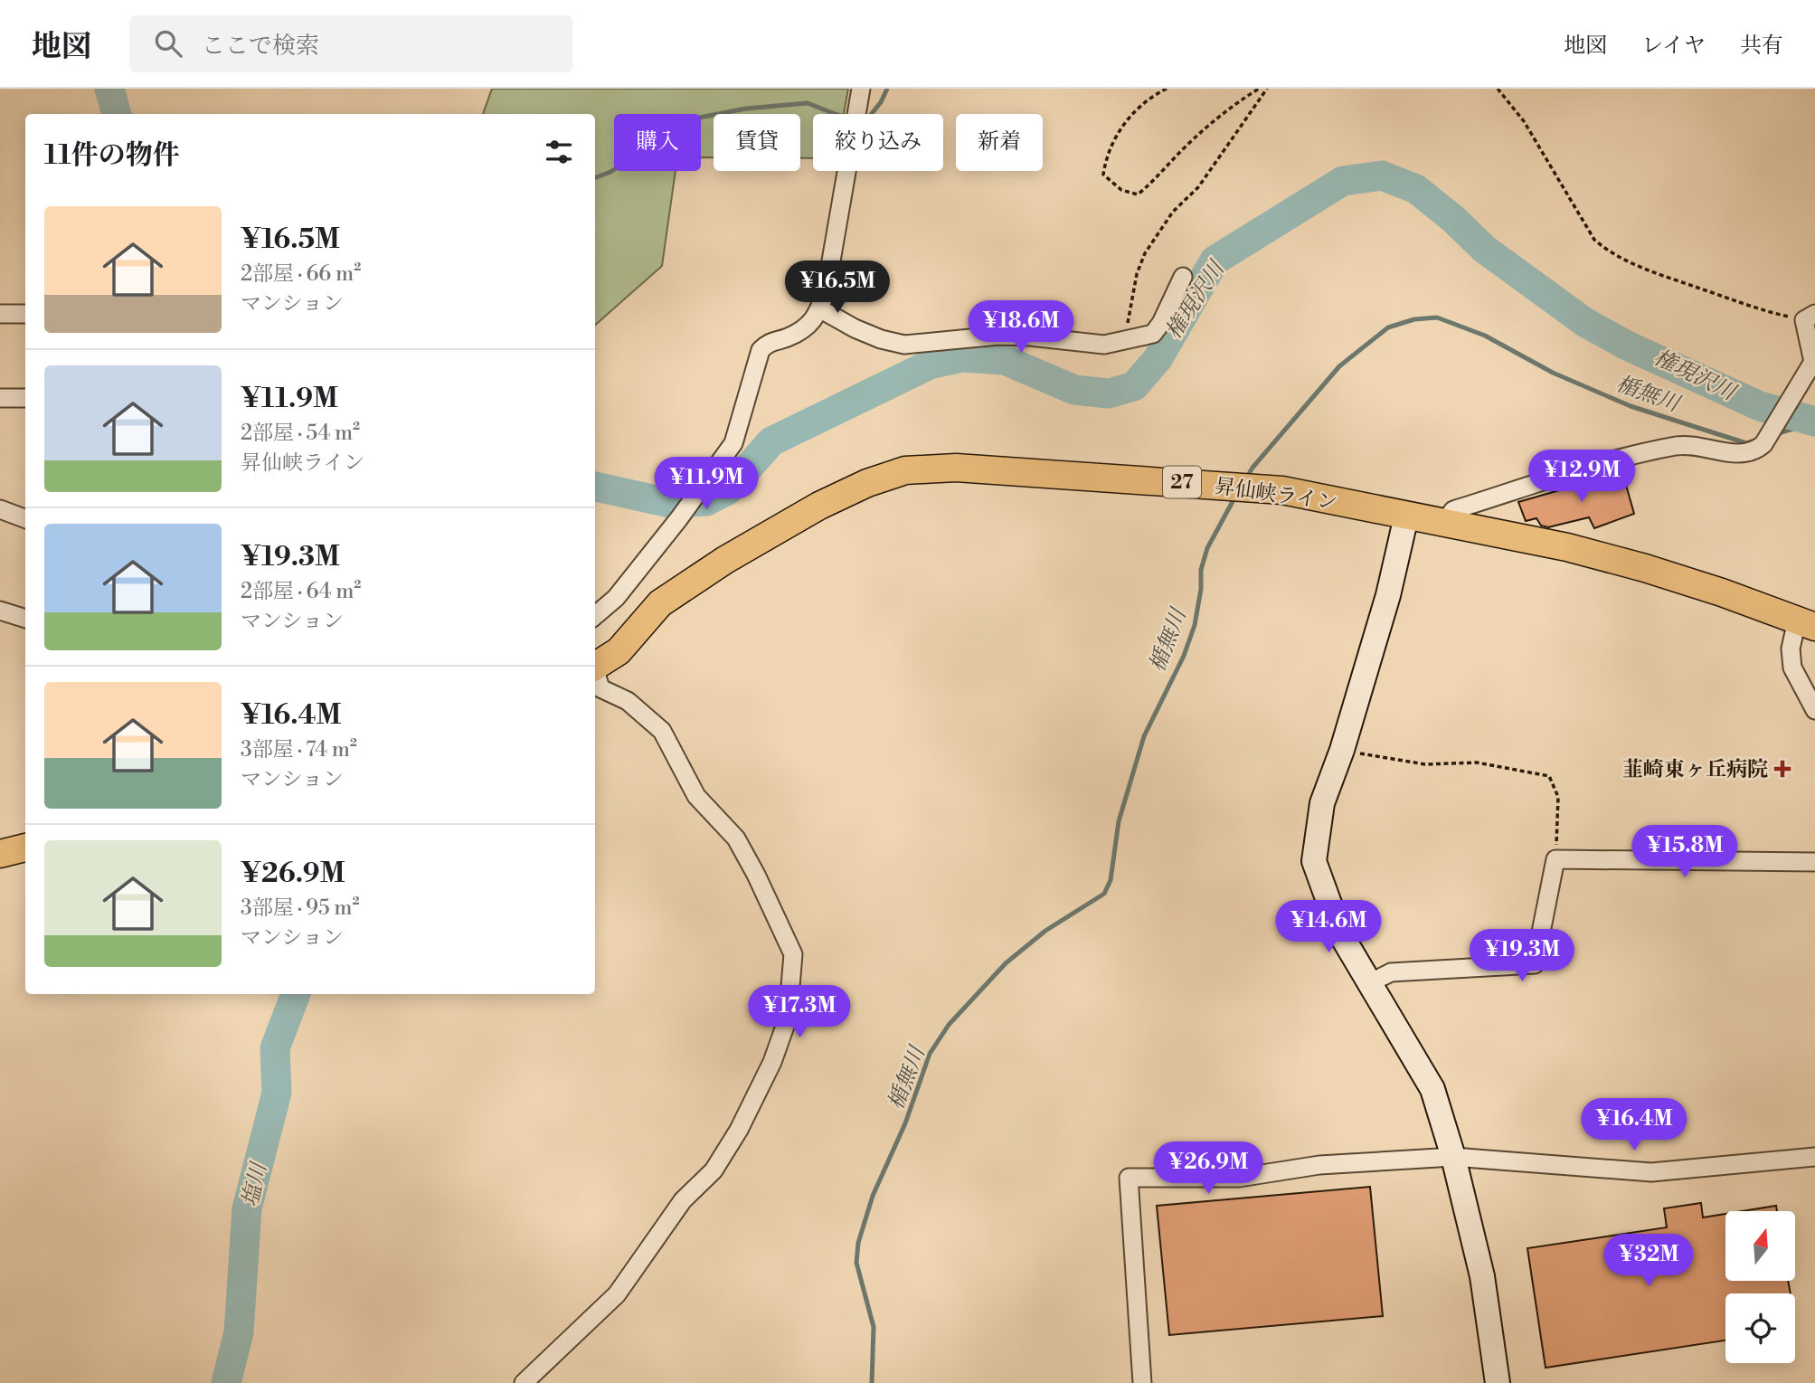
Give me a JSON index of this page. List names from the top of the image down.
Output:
{
  "streets": {
    "main road": ["27", "昇仙峡ライン"]
  },
  "water": ["権現沢川", "楯無川", "塩川"],
  "places": {
    "health": ["韮崎東ヶ丘病院"]
  },
  "north": "top",
  "page": {
    "header": "地図",
    "search": "ここで検索",
    "nav": ["地図", "レイヤ", "共有"],
    "chip": [
      "購入",
      "賃貸",
      "絞り込み",
      "新着"
    ],
    "heading": "11件の物件",
    "list": [
      {
        "name": "¥16.5M",
        "note": "2部屋 · 66 m² · マンション"
      },
      {
        "name": "¥11.9M",
        "note": "2部屋 · 54 m² · 昇仙峡ライン"
      },
      {
        "name": "¥19.3M",
        "note": "2部屋 · 64 m² · マンション"
      },
      {
        "name": "¥16.4M",
        "note": "3部屋 · 74 m² · マンション"
      },
      {
        "name": "¥26.9M",
        "note": "3部屋 · 95 m² · マンション"
      }
    ],
    "price": [
      "¥16.5M",
      "¥18.6M",
      "¥12.9M",
      "¥11.9M",
      "¥15.8M",
      "¥14.6M",
      "¥19.3M",
      "¥17.3M",
      "¥16.4M",
      "¥26.9M",
      "¥32M"
    ]
  }
}
